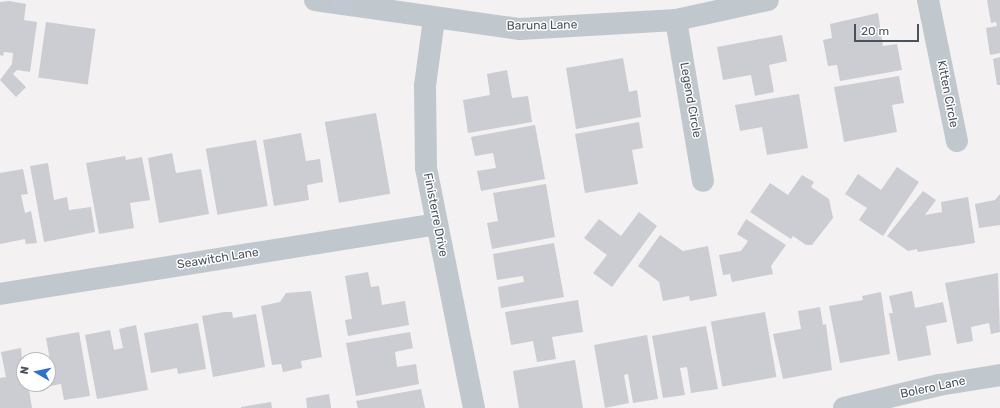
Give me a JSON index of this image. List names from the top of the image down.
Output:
{
  "streets": {
    "street": [
      "Baruna Lane",
      "Kitten Circle",
      "Legend Circle",
      "Finisterre Drive",
      "Seawitch Lane",
      "Bolero Lane"
    ]
  },
  "crossings": [
    ["Baruna Lane", "Legend Circle"],
    ["Baruna Lane", "Finisterre Drive"],
    ["Finisterre Drive", "Seawitch Lane"]
  ],
  "scale_bar": "20 m",
  "north": "left"
}
